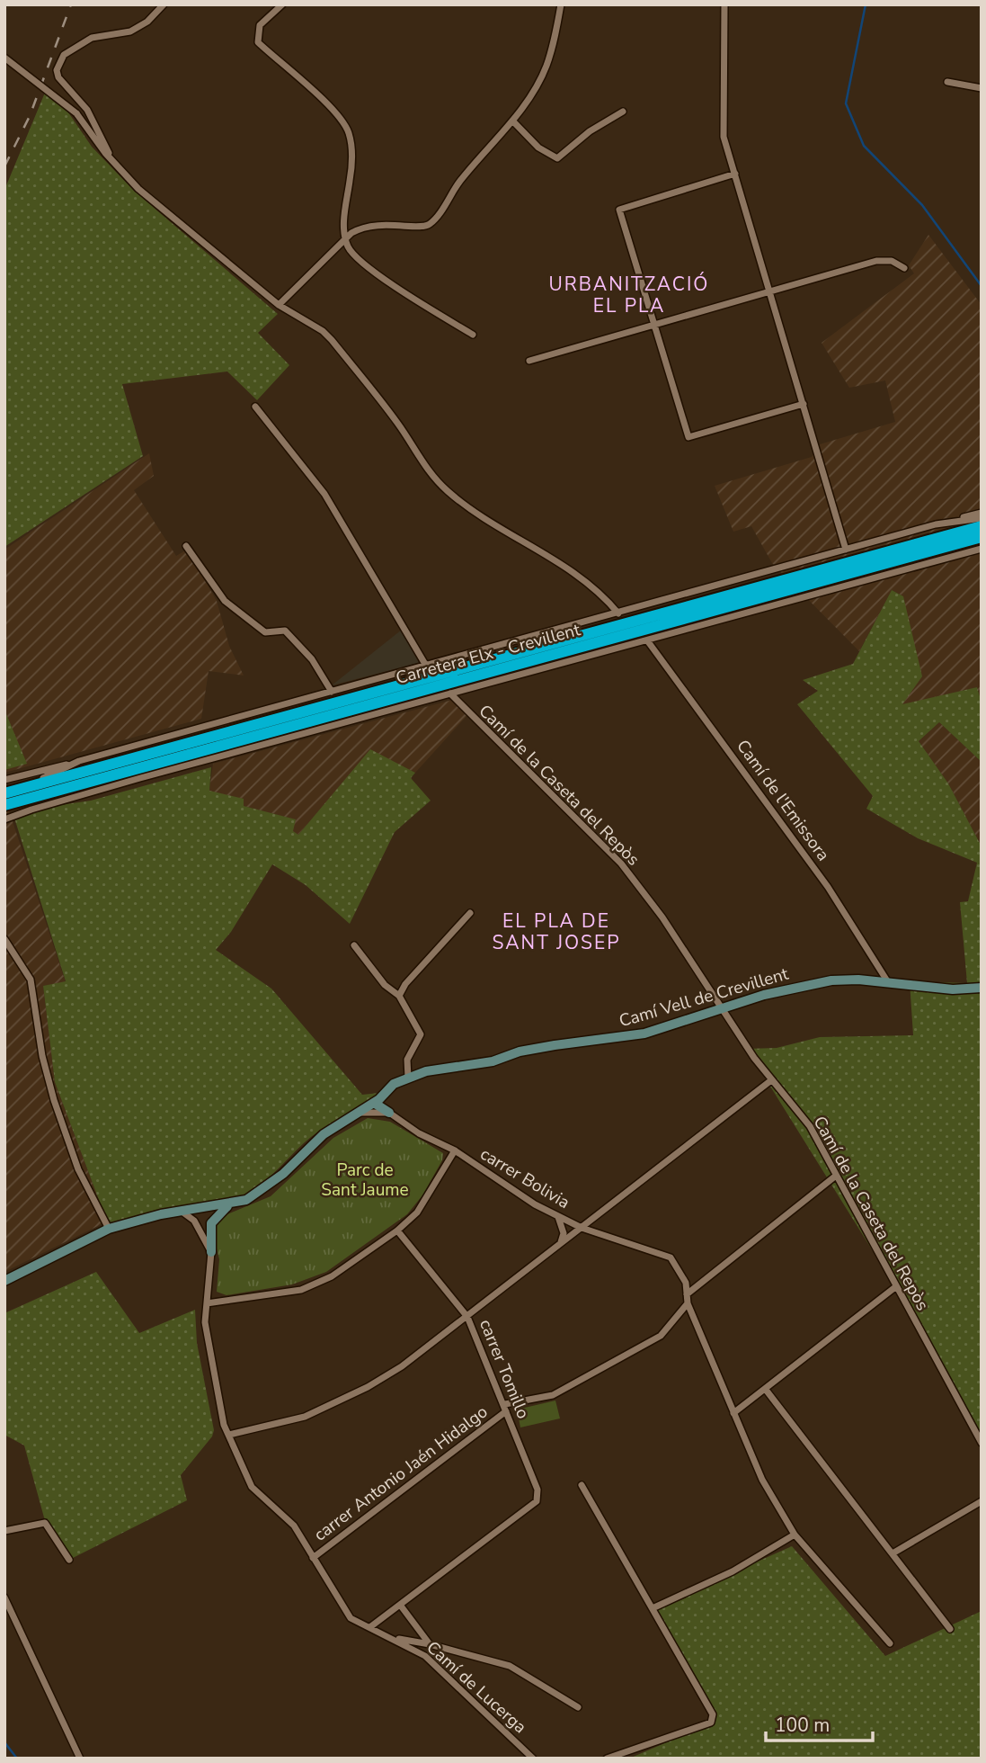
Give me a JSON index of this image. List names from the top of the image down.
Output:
{
  "streets": {
    "highway": ["Carretera Elx - Crevillent"],
    "street": [
      "Camí de la Caseta del Repòs",
      "Camí de l'Emissora",
      "Camí Vell de Crevillent",
      "carrer Bolivia",
      "carrer Tomillo",
      "carrer Antonio Jaén Hidalgo",
      "Camí de Lucerga"
    ]
  },
  "crossings": [
    ["Camí de la Caseta del Repòs", "Camí Vell de Crevillent"],
    ["Camí de l'Emissora", "Camí Vell de Crevillent"],
    ["carrer Tomillo", "carrer Antonio Jaén Hidalgo"],
    ["carrer Antonio Jaén Hidalgo", "Camí de Lucerga"]
  ],
  "districts": ["URBANITZACIÓ EL PLA", "EL PLA DE SANT JOSEP"],
  "parks": ["Parc de Sant Jaume"],
  "scale_bar": "100 m"
}
